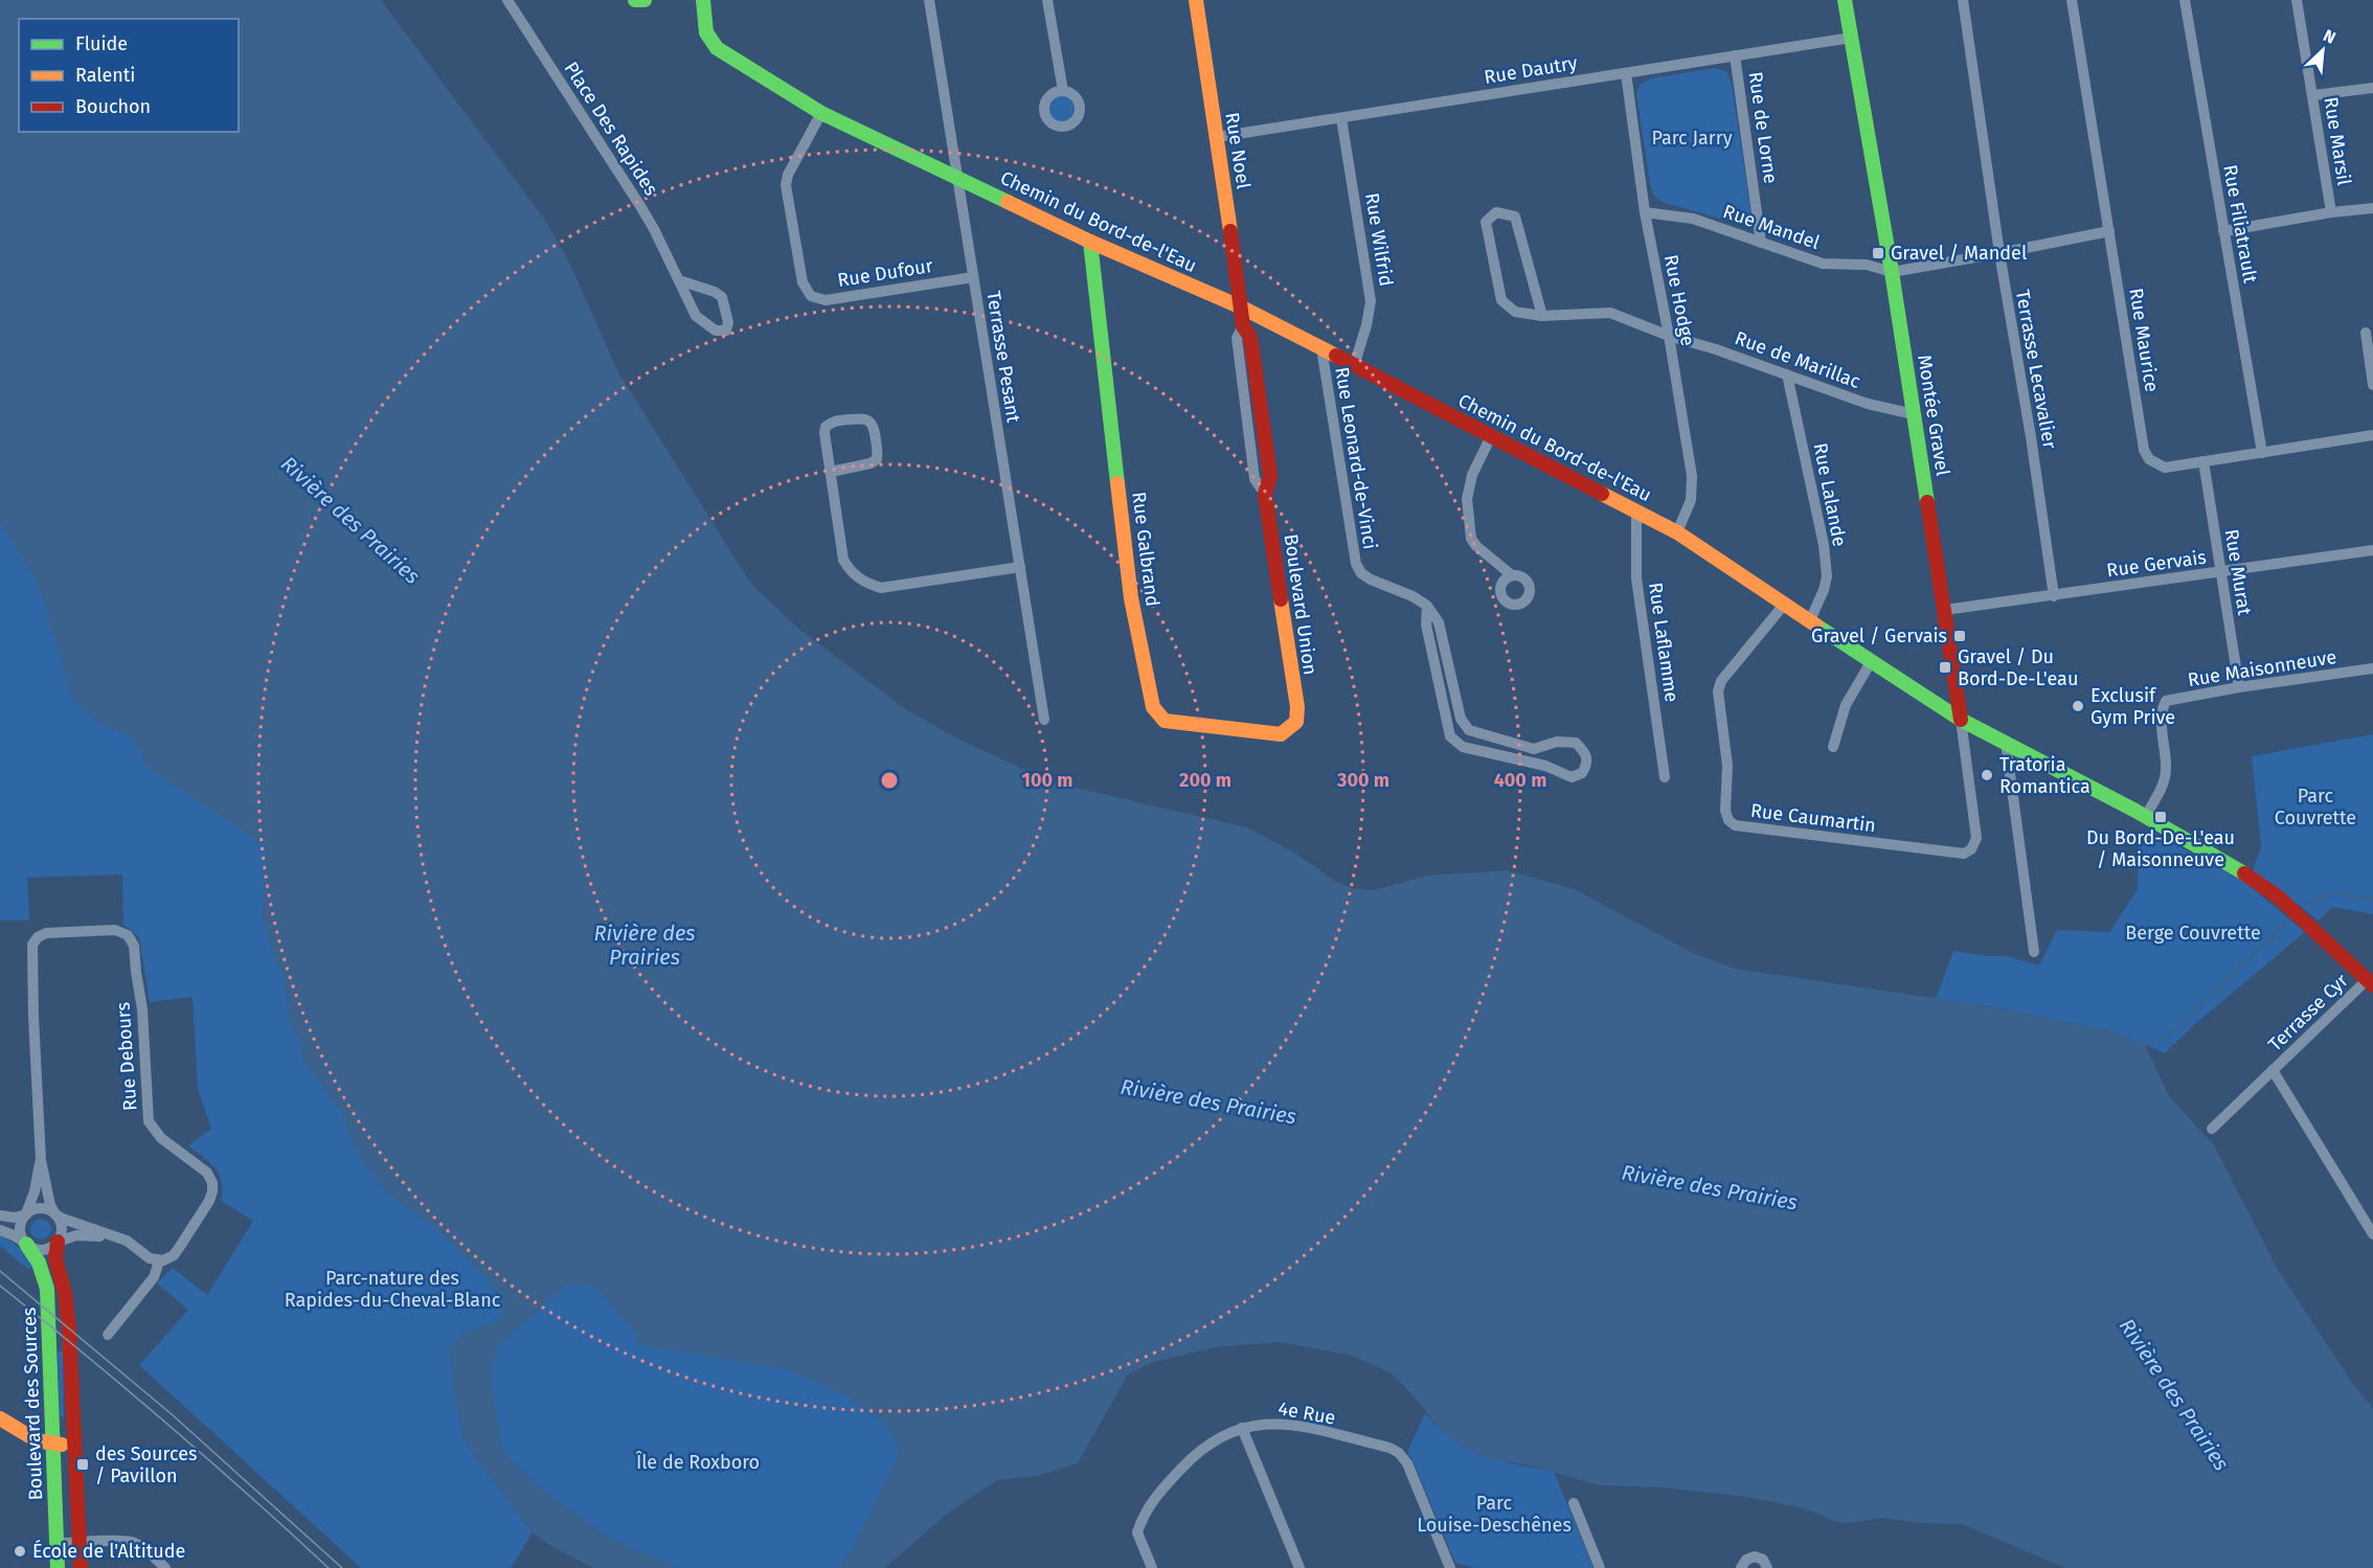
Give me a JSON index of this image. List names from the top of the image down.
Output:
{
  "streets": {
    "street": [
      "Rue Dautry",
      "Rue de Lorne",
      "Place Des Rapides",
      "Rue Marsil",
      "Rue Noel",
      "Chemin du Bord-de-l'Eau",
      "Rue Filiatrault",
      "Rue Mandel",
      "Rue Wilfrid",
      "Rue Dufour",
      "Rue Hodge",
      "Rue Maurice",
      "Terrasse Pesant",
      "Rue de Marillac",
      "Terrasse Lecavalier",
      "Montée Gravel",
      "Rue Leonard-de-Vinci",
      "Rue Lalande",
      "Rue Galbrand",
      "Rue Gervais",
      "Rue Murat",
      "Boulevard Union",
      "Rue Laflamme",
      "Rue Maisonneuve",
      "Rue Caumartin",
      "Terrasse Cyr",
      "Rue Debours",
      "Boulevard des Sources",
      "4e Rue"
    ]
  },
  "crossings": [
    ["Rue Dautry", "Rue de Lorne"],
    ["Rue Dautry", "Rue Noel"],
    ["Rue Dautry", "Rue Wilfrid"],
    ["Rue Dautry", "Rue Hodge"],
    ["Rue Dautry", "Montée Gravel"],
    ["Rue de Lorne", "Rue Mandel"],
    ["Rue Noel", "Chemin du Bord-de-l'Eau"],
    ["Rue Noel", "Boulevard Union"],
    ["Chemin du Bord-de-l'Eau", "Rue Wilfrid"],
    ["Chemin du Bord-de-l'Eau", "Rue Dufour"],
    ["Chemin du Bord-de-l'Eau", "Rue Hodge"],
    ["Chemin du Bord-de-l'Eau", "Terrasse Pesant"],
    ["Chemin du Bord-de-l'Eau", "Montée Gravel"],
    ["Chemin du Bord-de-l'Eau", "Rue Leonard-de-Vinci"],
    ["Chemin du Bord-de-l'Eau", "Rue Lalande"],
    ["Chemin du Bord-de-l'Eau", "Rue Galbrand"],
    ["Chemin du Bord-de-l'Eau", "Boulevard Union"],
    ["Chemin du Bord-de-l'Eau", "Rue Laflamme"],
    ["Chemin du Bord-de-l'Eau", "Rue Maisonneuve"],
    ["Chemin du Bord-de-l'Eau", "Rue Caumartin"],
    ["Chemin du Bord-de-l'Eau", "Terrasse Cyr"],
    ["Rue Filiatrault", "Rue Maurice"],
    ["Rue Mandel", "Rue Hodge"],
    ["Rue Mandel", "Rue Maurice"],
    ["Rue Mandel", "Terrasse Lecavalier"],
    ["Rue Mandel", "Montée Gravel"],
    ["Rue Dufour", "Terrasse Pesant"],
    ["Rue Hodge", "Rue de Marillac"],
    ["Rue Maurice", "Rue Murat"],
    ["Rue de Marillac", "Montée Gravel"],
    ["Rue de Marillac", "Rue Lalande"],
    ["Terrasse Lecavalier", "Rue Gervais"],
    ["Montée Gravel", "Rue Gervais"],
    ["Montée Gravel", "Rue Caumartin"],
    ["Rue Galbrand", "Boulevard Union"],
    ["Rue Gervais", "Rue Murat"],
    ["Rue Murat", "Rue Maisonneuve"]
  ],
  "water": ["Rivière des Prairies"],
  "parks": [
    "Parc Jarry",
    "Parc Couvrette",
    "Berge Couvrette",
    "Parc-nature des Rapides-du-Cheval-Blanc",
    "Île de Roxboro",
    "Parc Louise-Deschênes"
  ],
  "places": {
    "transit": [
      "Gravel / Mandel",
      "Gravel / Gervais",
      "Gravel / Du Bord-De-L'eau",
      "Du Bord-De-L'eau / Maisonneuve",
      "des Sources / Pavillon"
    ],
    "other": ["Exclusif Gym Prive", "Tratoria Romantica", "École de l'Altitude"]
  },
  "legend": ["Fluide", "Ralenti", "Bouchon"],
  "north": "top right",
  "rings": [
    "100 m",
    "200 m",
    "300 m",
    "400 m"
  ]
}
